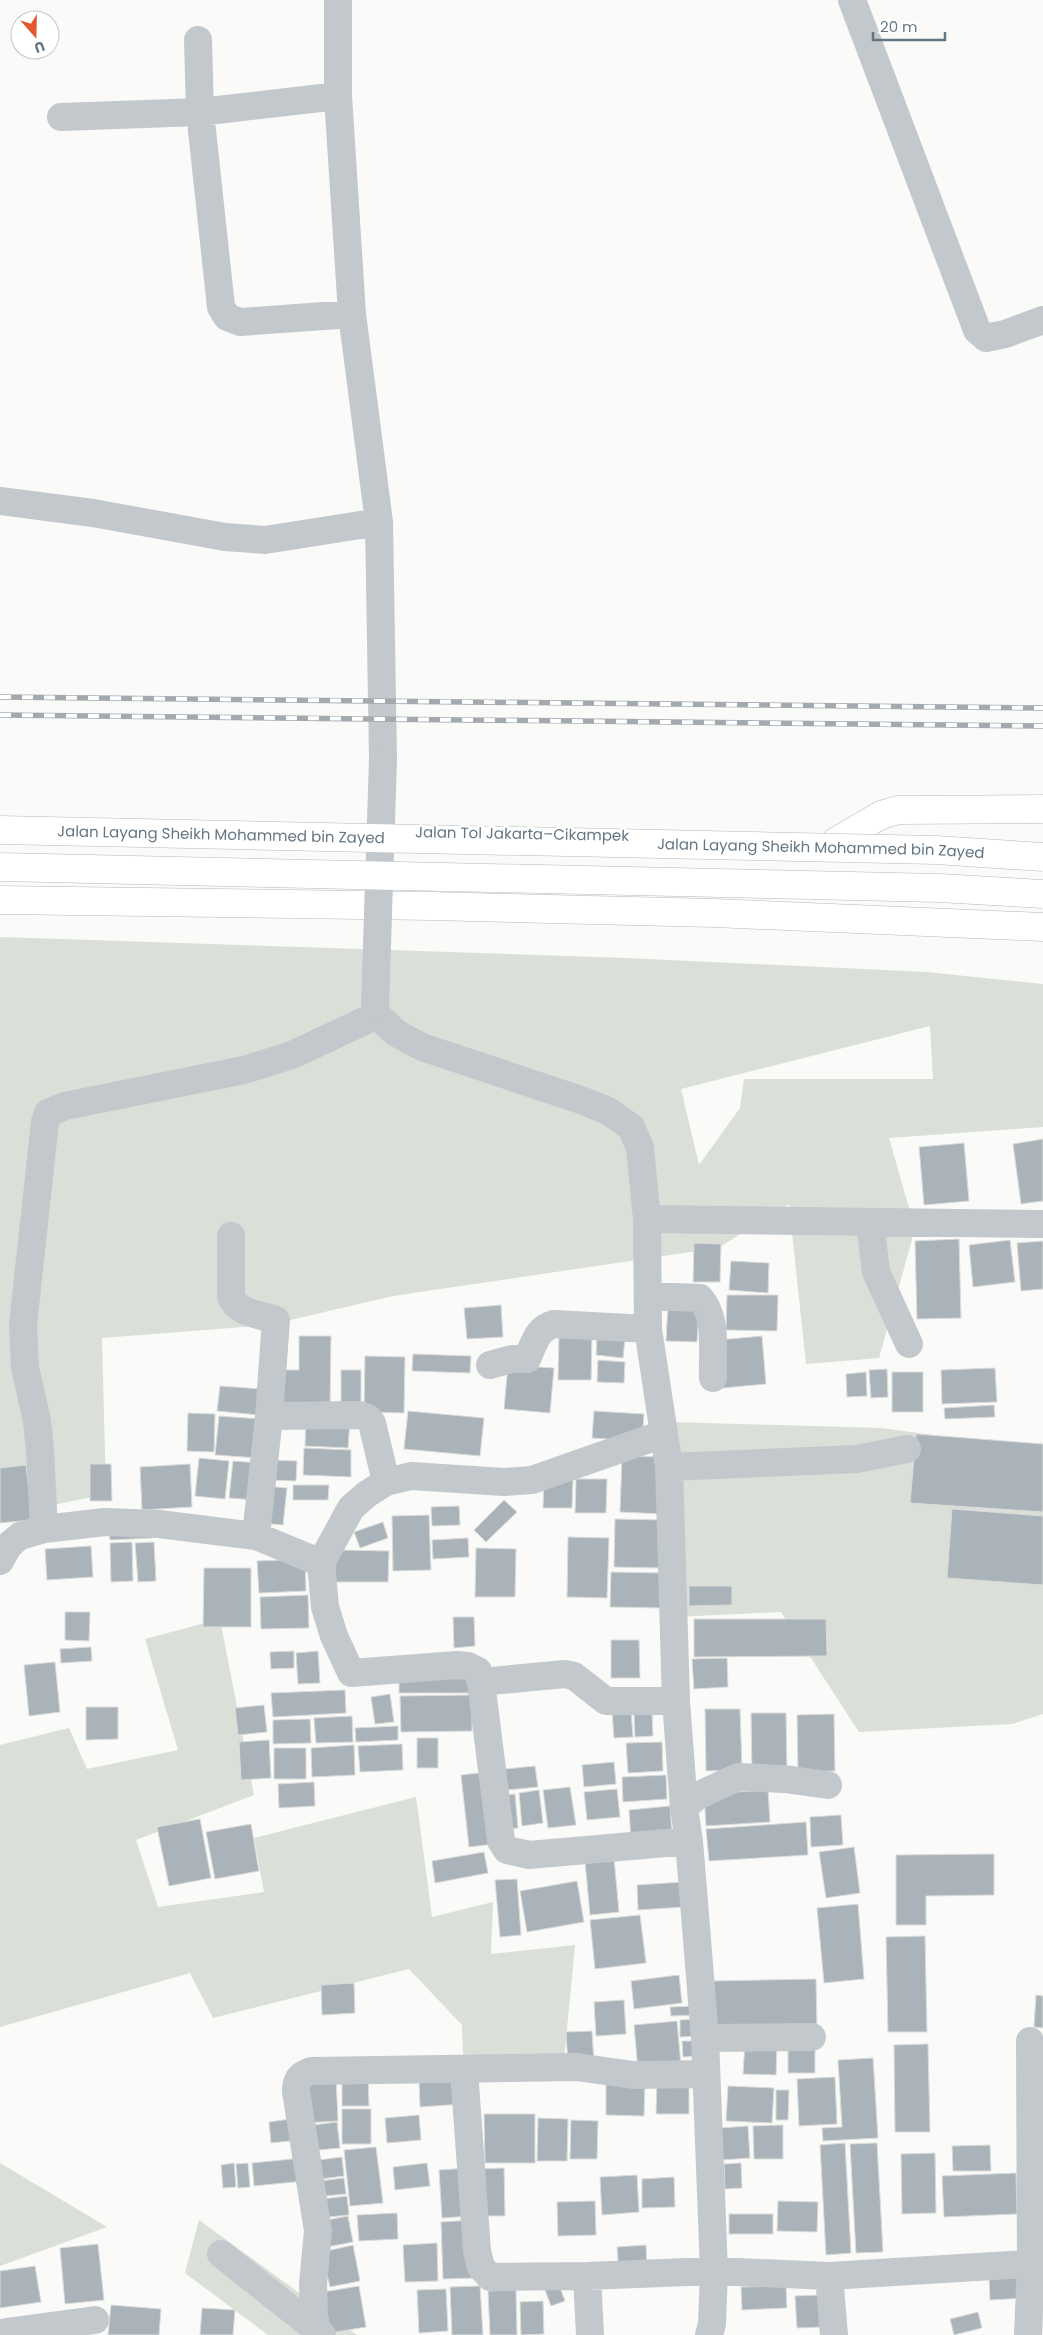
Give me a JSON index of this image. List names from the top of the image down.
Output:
{
  "streets": {
    "highway": ["Jalan Tol Jakarta–Cikampek", "Jalan Layang Sheikh Mohammed bin Zayed"]
  },
  "scale_bar": "20 m",
  "north": "bottom"
}
